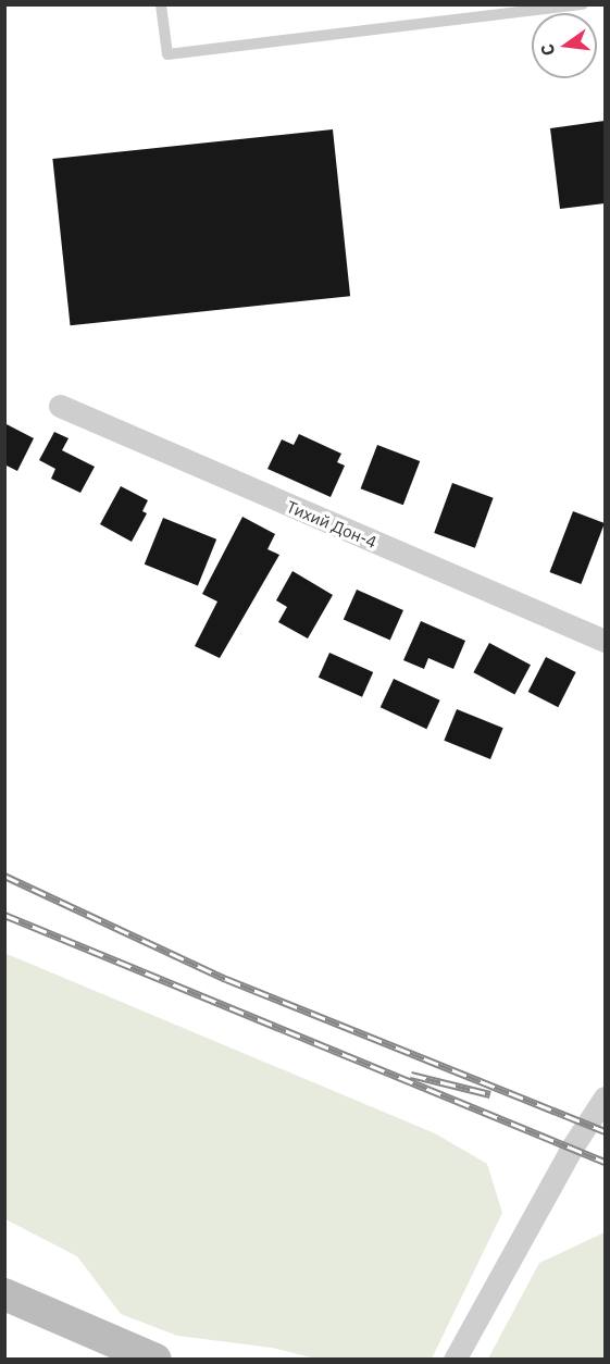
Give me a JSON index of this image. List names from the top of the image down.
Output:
{
  "streets": {
    "street": ["Тихий Дон-4"]
  },
  "north": "left"
}
